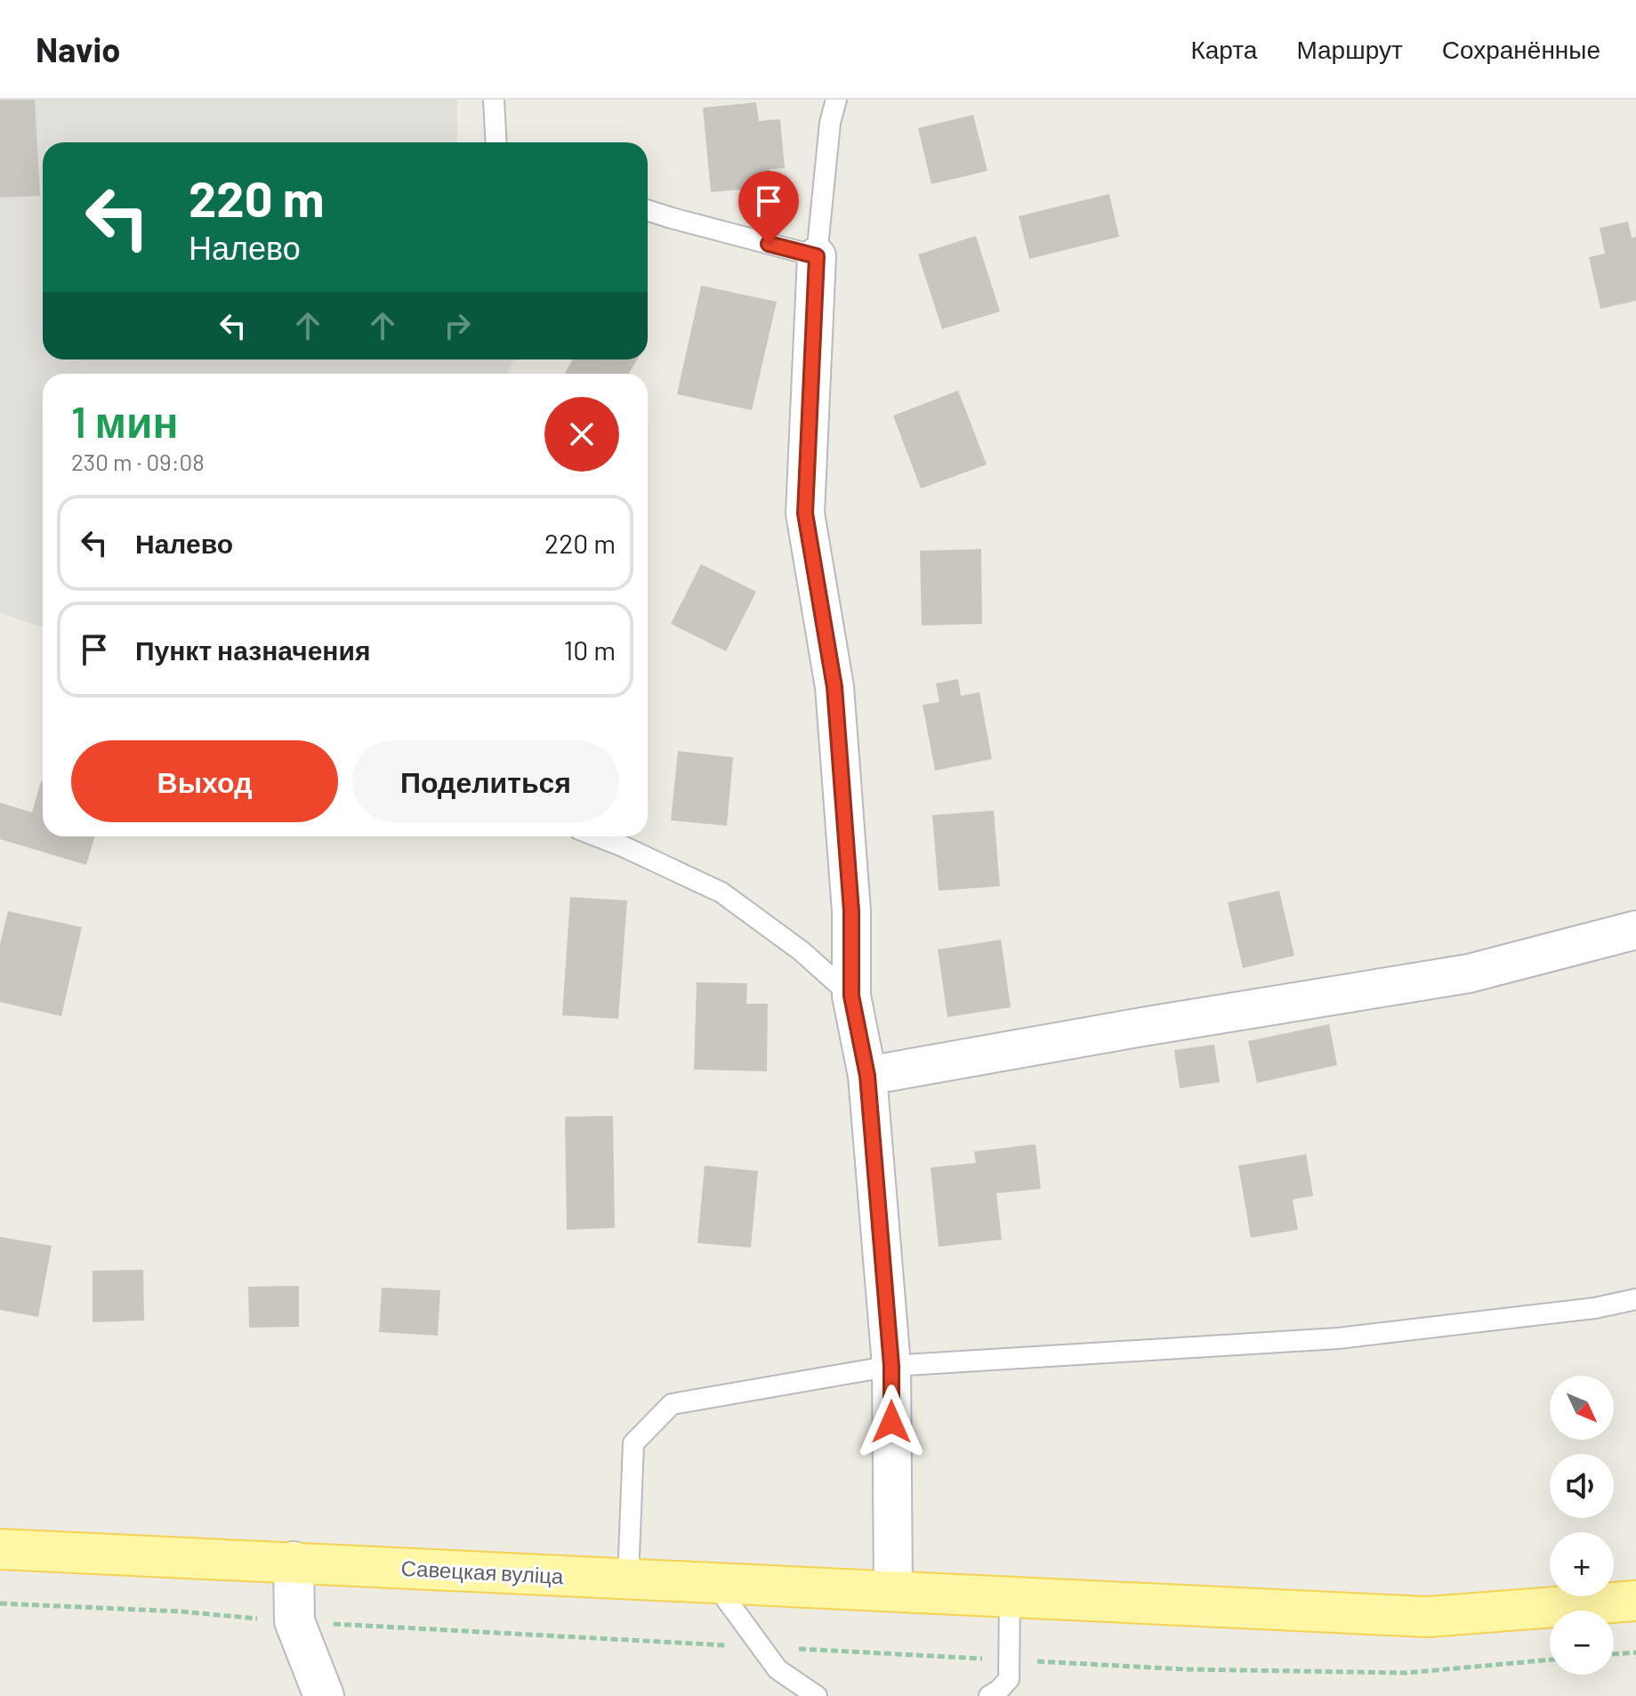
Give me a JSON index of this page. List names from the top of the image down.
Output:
{
  "streets": {
    "main road": ["Савецкая вуліца"]
  },
  "north": "bottom right",
  "page": {
    "header": "Navio",
    "nav": ["Карта", "Маршрут", "Сохранённые"],
    "turn": ["220 m", "Налево"],
    "heading": ["1 мин", "230 m · 09:08"],
    "list": [
      {
        "name": "Налево",
        "value": "220 m"
      },
      {
        "name": "Пункт назначения",
        "value": "10 m"
      }
    ],
    "buttons": ["Выход", "Поделиться"],
    "map_buttons": ["+", "−"]
  }
}
